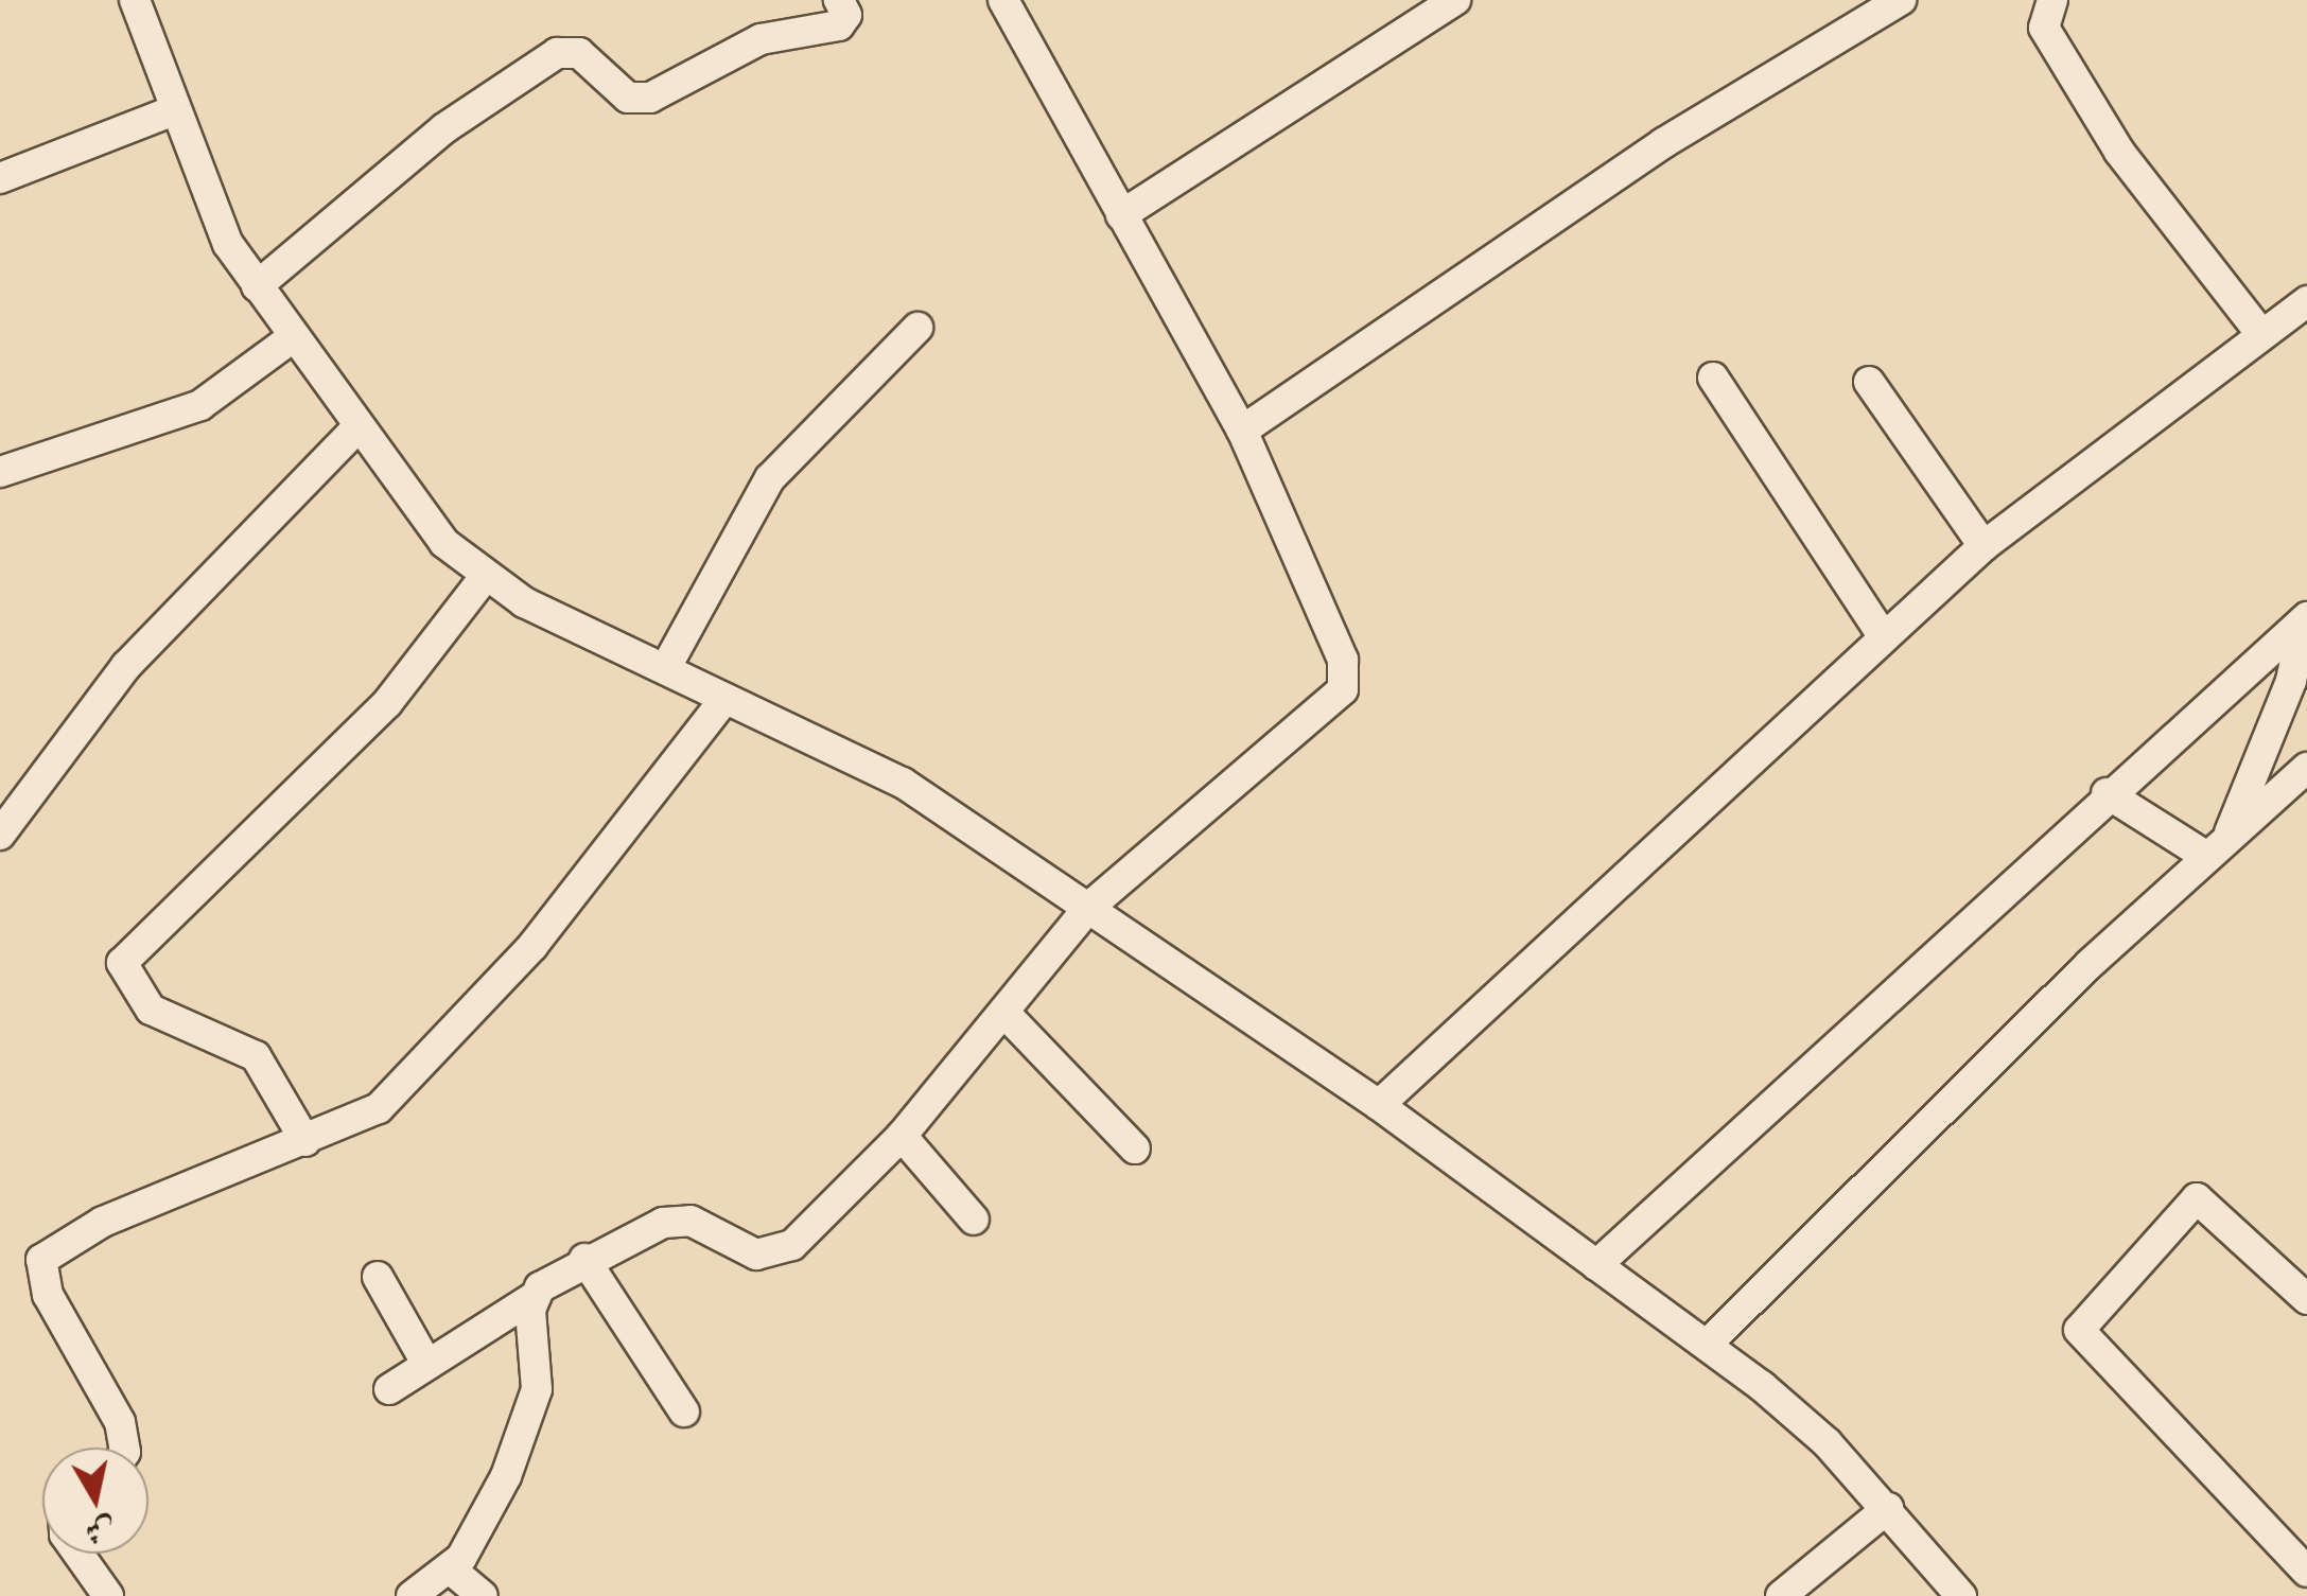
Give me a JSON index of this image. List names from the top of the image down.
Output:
{
  "north": "bottom"
}
